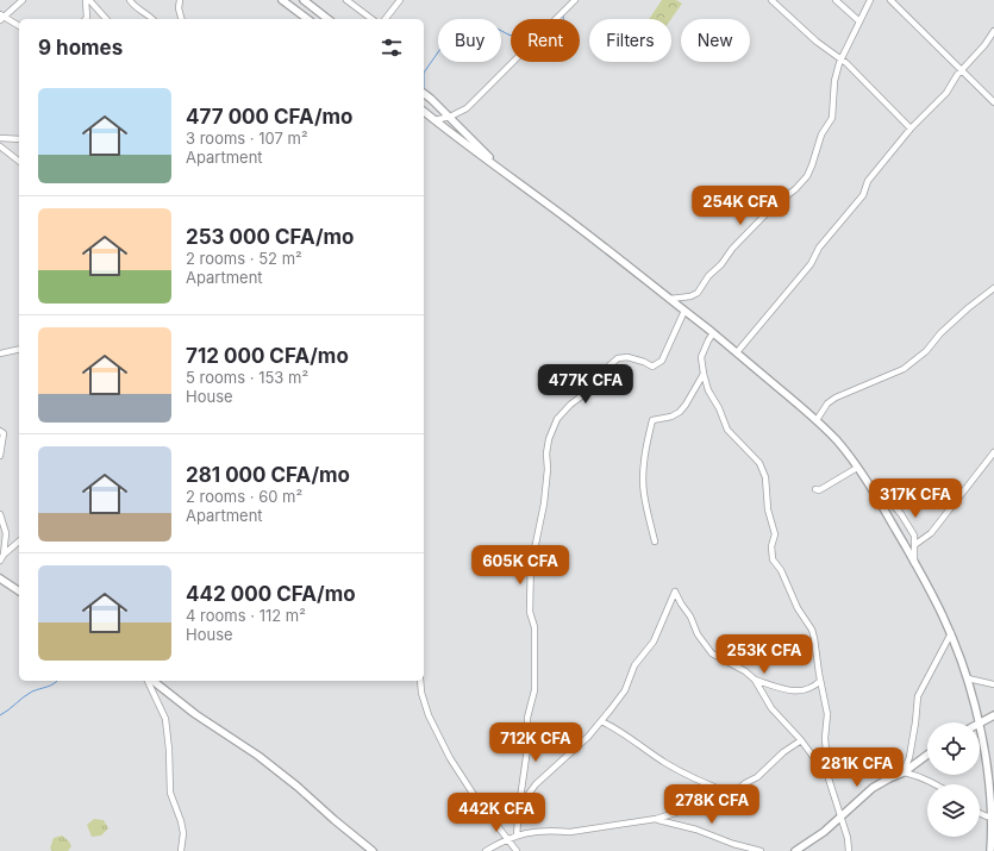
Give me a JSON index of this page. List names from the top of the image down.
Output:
{
  "page": {
    "chip": [
      "Buy",
      "Rent",
      "Filters",
      "New"
    ],
    "heading": "9 homes",
    "list": [
      {
        "name": "477 000 CFA/mo",
        "note": "3 rooms · 107 m² · Apartment"
      },
      {
        "name": "253 000 CFA/mo",
        "note": "2 rooms · 52 m² · Apartment"
      },
      {
        "name": "712 000 CFA/mo",
        "note": "5 rooms · 153 m² · House"
      },
      {
        "name": "281 000 CFA/mo",
        "note": "2 rooms · 60 m² · Apartment"
      },
      {
        "name": "442 000 CFA/mo",
        "note": "4 rooms · 112 m² · House"
      }
    ],
    "price": [
      "254K CFA",
      "477K CFA",
      "317K CFA",
      "605K CFA",
      "253K CFA",
      "712K CFA",
      "281K CFA",
      "278K CFA",
      "442K CFA"
    ]
  }
}
